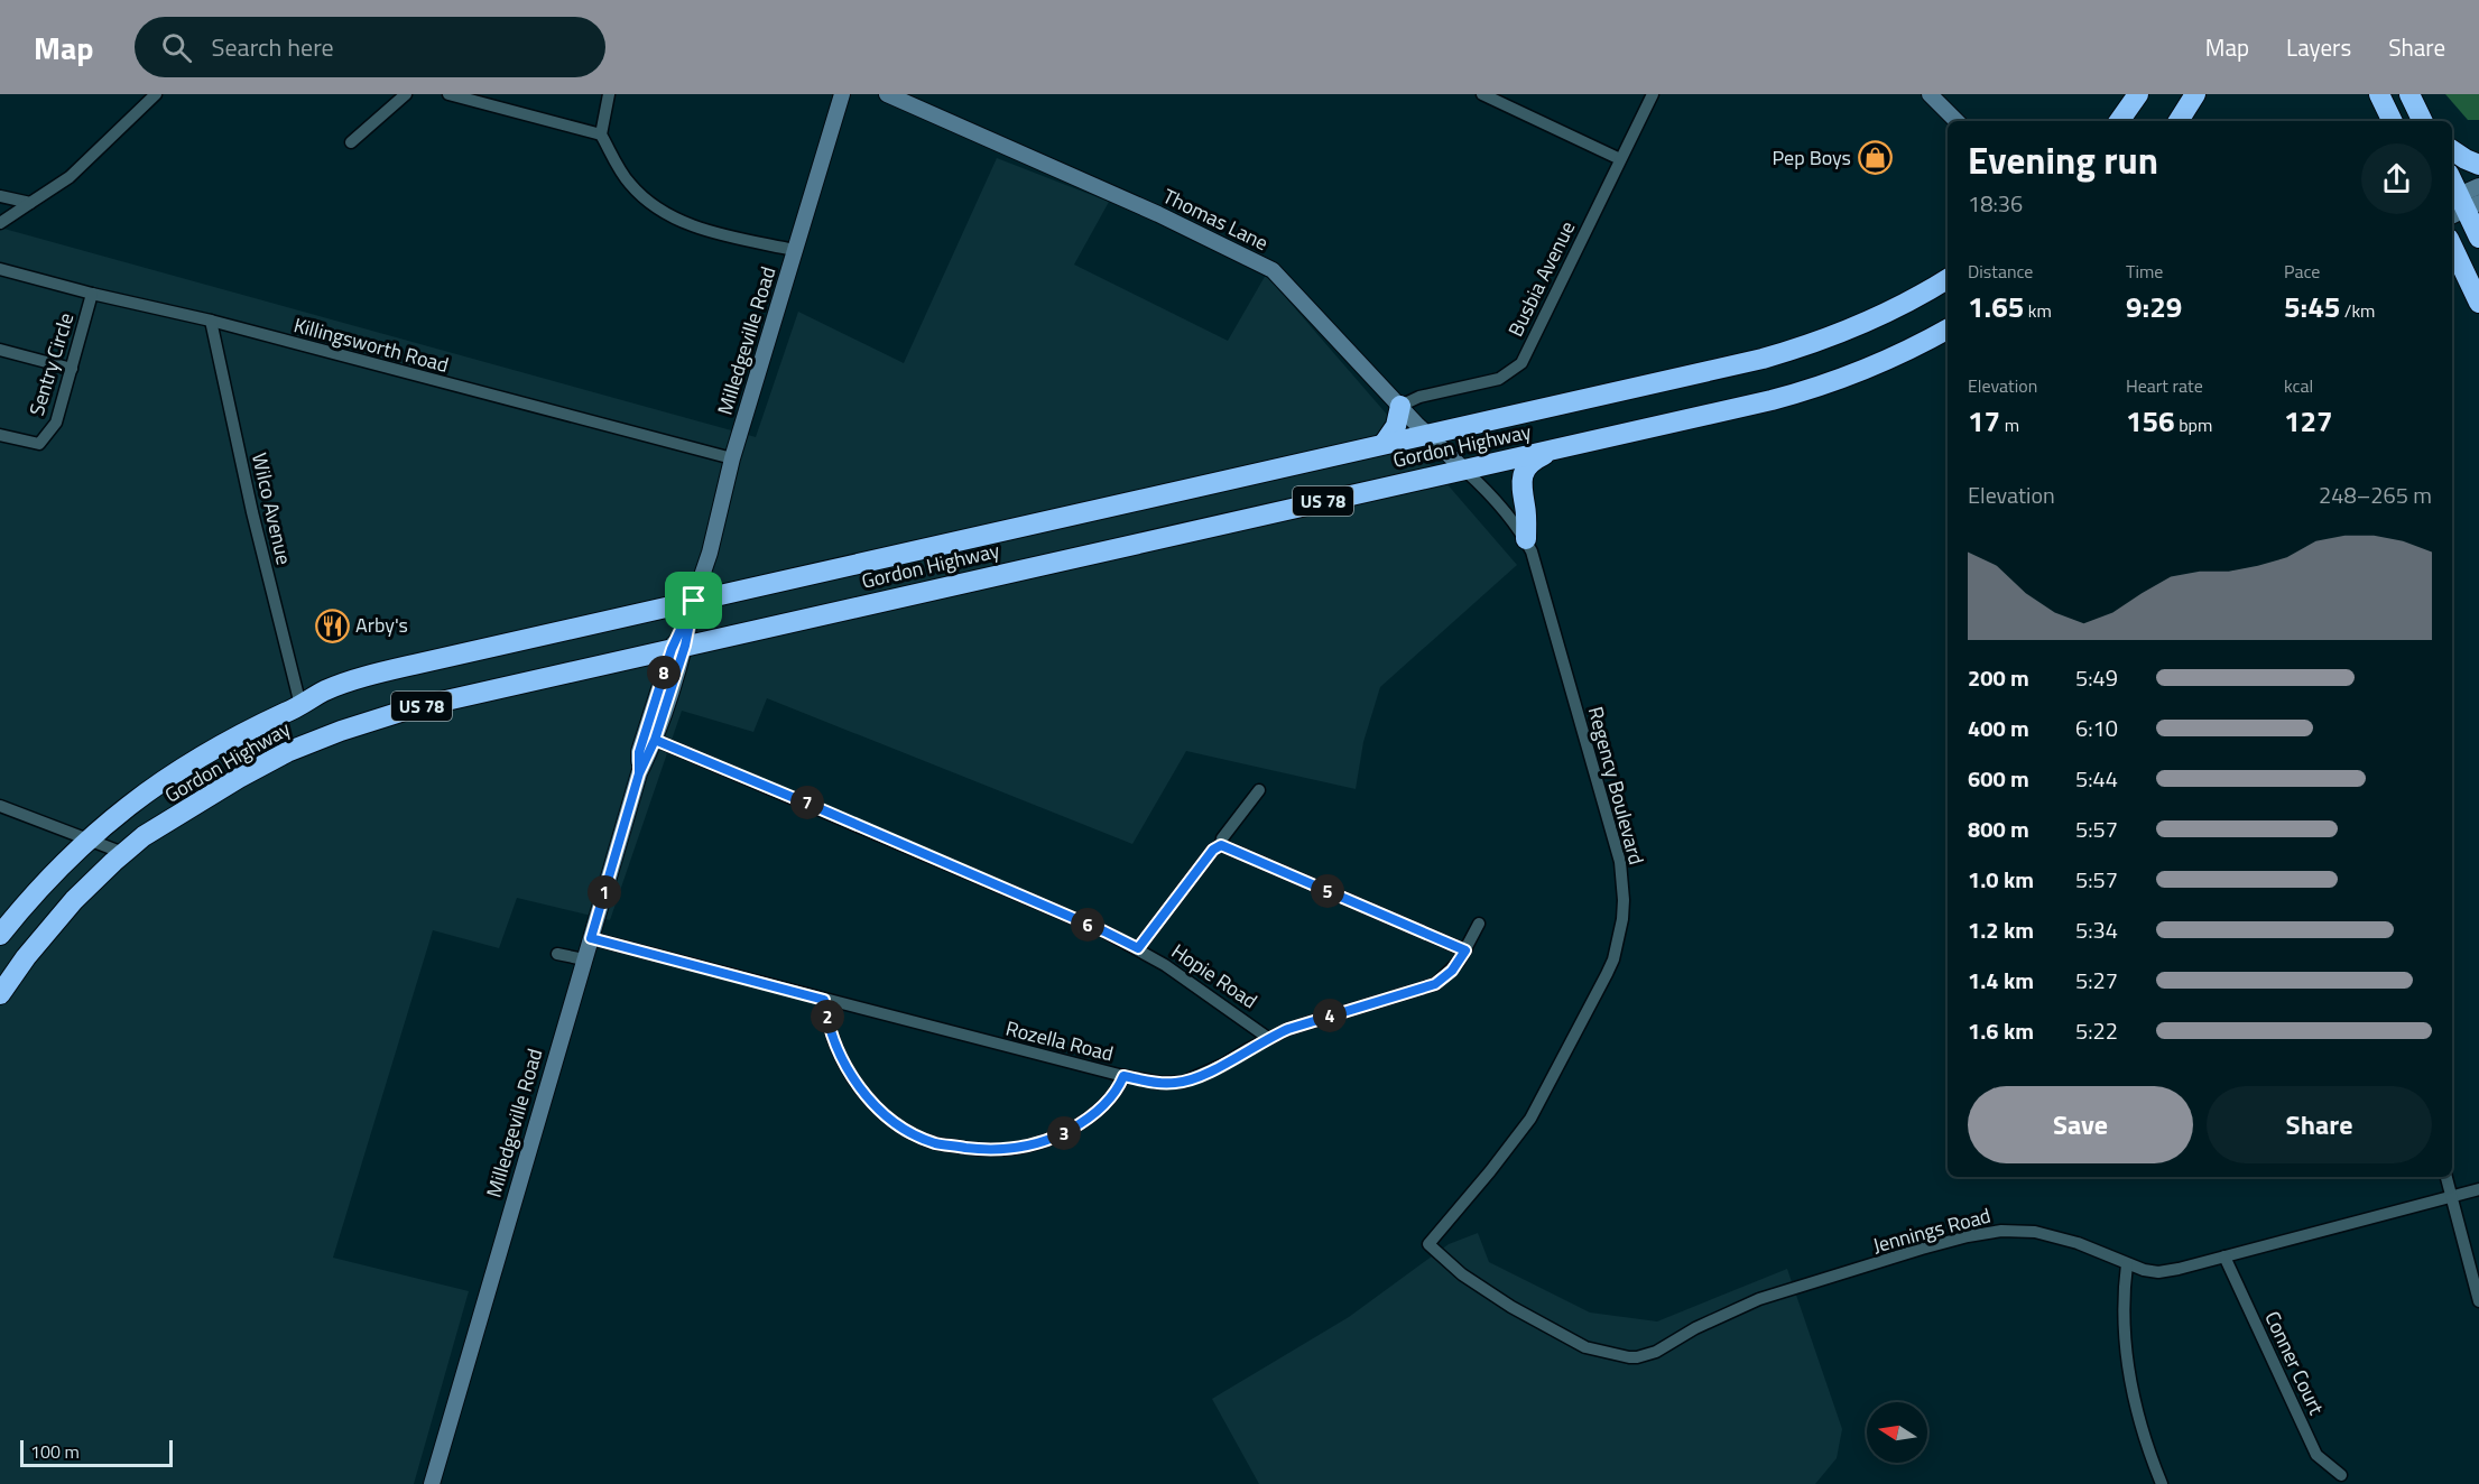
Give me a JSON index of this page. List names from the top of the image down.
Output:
{
  "streets": {
    "highway": ["Gordon Highway", "US 78"],
    "street": [
      "Thomas Lane",
      "Busbia Avenue",
      "Milledgeville Road",
      "Killingsworth Road",
      "Sentry Circle",
      "Wilco Avenue",
      "Regency Boulevard",
      "Hopie Road",
      "Rozella Road",
      "Jennings Road",
      "Conner Court"
    ]
  },
  "crossings": [
    ["Thomas Lane", "Busbia Avenue"],
    ["Thomas Lane", "Gordon Highway"],
    ["Thomas Lane", "Regency Boulevard"],
    ["Milledgeville Road", "Killingsworth Road"],
    ["Milledgeville Road", "Gordon Highway"],
    ["Milledgeville Road", "Hopie Road"],
    ["Milledgeville Road", "Rozella Road"],
    ["Killingsworth Road", "Sentry Circle"],
    ["Killingsworth Road", "Wilco Avenue"],
    ["Gordon Highway", "Wilco Avenue"],
    ["Gordon Highway", "Regency Boulevard"],
    ["Regency Boulevard", "Jennings Road"],
    ["Hopie Road", "Rozella Road"],
    ["Jennings Road", "Conner Court"]
  ],
  "places": {
    "shop": ["Pep Boys"],
    "restaurant": ["Arby's"]
  },
  "scale_bar": "100 m",
  "north": "left",
  "page": {
    "header": "Map",
    "search": "Search here",
    "nav": ["Map", "Layers", "Share"],
    "heading": ["Evening run", "18:36"],
    "stats": [
      ["Distance", "1.65 km"],
      ["Time", "9:29"],
      ["Pace", "5:45 /km"],
      ["Elevation", "17 m"],
      ["Heart rate", "156 bpm"],
      ["kcal", "127"]
    ],
    "chart": ["Elevation", "248–265 m"],
    "list": [
      {
        "name": "200 m",
        "note": "5:49"
      },
      {
        "name": "400 m",
        "note": "6:10"
      },
      {
        "name": "600 m",
        "note": "5:44"
      },
      {
        "name": "800 m",
        "note": "5:57"
      },
      {
        "name": "1.0 km",
        "note": "5:57"
      },
      {
        "name": "1.2 km",
        "note": "5:34"
      },
      {
        "name": "1.4 km",
        "note": "5:27"
      },
      {
        "name": "1.6 km",
        "note": "5:22"
      }
    ],
    "pins": [
      "8",
      "7",
      "5",
      "1",
      "6",
      "4",
      "2",
      "3"
    ],
    "buttons": ["Save", "Share"],
    "scale": "100 m"
  }
}
